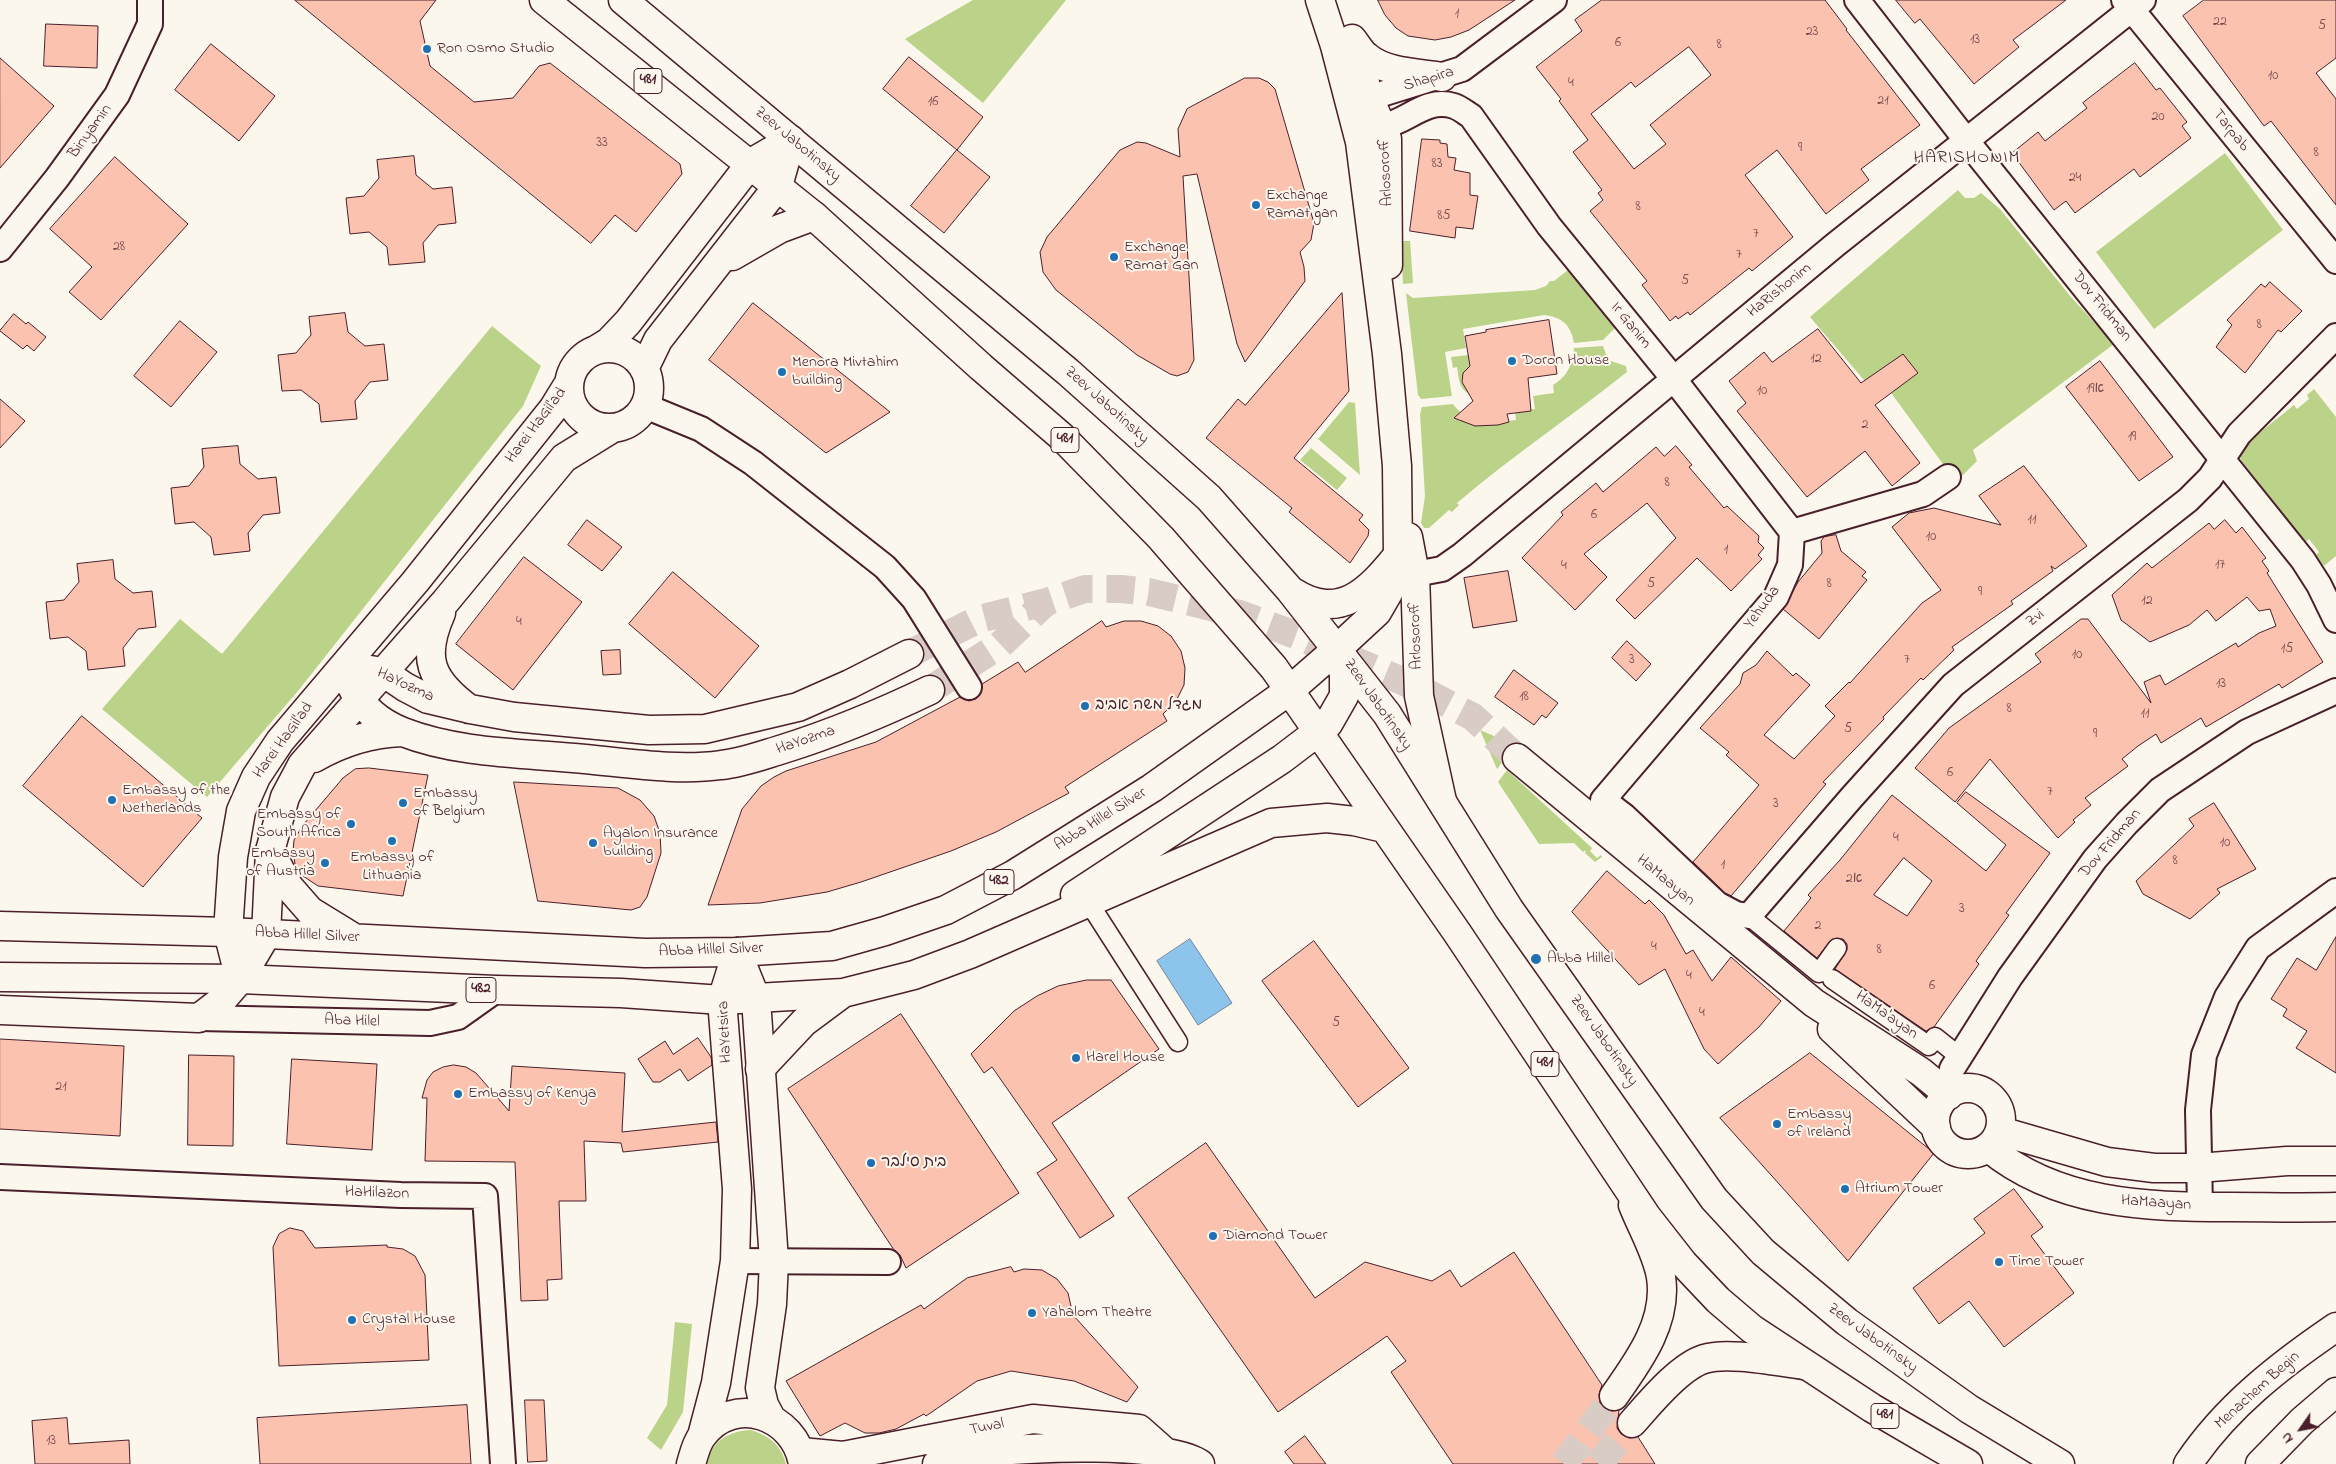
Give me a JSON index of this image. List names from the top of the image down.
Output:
{
  "streets": {
    "street": [
      "Shapira",
      "481",
      "Tarpab",
      "Binyamin",
      "Zeev Jabotinsky",
      "Arlosoroff",
      "HaRishonim",
      "Dov Fridman",
      "Ir Ganim",
      "Harei HaGil'ad",
      "Yehuda",
      "Zvi",
      "HaYozma",
      "Abba Hillel Silver",
      "HaMaayan",
      "482",
      "HaMa'ayan",
      "Aba Hilel",
      "HaYetsira",
      "HaHilazon",
      "Menachem Begin",
      "Tuval"
    ]
  },
  "crossings": [
    ["Shapira", "Arlosoroff"],
    ["Shapira", "Ir Ganim"],
    ["481", "Abba Hillel Silver"],
    ["Tarpab", "HaRishonim"],
    ["Zeev Jabotinsky", "Arlosoroff"],
    ["Zeev Jabotinsky", "Abba Hillel Silver"],
    ["Arlosoroff", "HaRishonim"],
    ["Arlosoroff", "Ir Ganim"],
    ["Arlosoroff", "Abba Hillel Silver"],
    ["HaRishonim", "Dov Fridman"],
    ["HaRishonim", "Ir Ganim"],
    ["Dov Fridman", "Zvi"],
    ["Dov Fridman", "HaMaayan"],
    ["Dov Fridman", "HaMa'ayan"],
    ["Ir Ganim", "Yehuda"],
    ["Harei HaGil'ad", "HaYozma"],
    ["Harei HaGil'ad", "Abba Hillel Silver"],
    ["Harei HaGil'ad", "482"],
    ["Yehuda", "HaMaayan"],
    ["Zvi", "HaMaayan"],
    ["Abba Hillel Silver", "HaYetsira"],
    ["HaMaayan", "HaMa'ayan"],
    ["482", "Aba Hilel"],
    ["482", "HaYetsira"]
  ],
  "districts": ["HARISHONIM"],
  "places": [
    "Ron Osmo Studio",
    "Exchange Ramat gan",
    "Exchange Ramat Gan",
    "Doron House",
    "Menora Mivtahim building",
    "מגדל משה אביב",
    "Embassy of the Netherlands",
    "Embassy of Belgium",
    "Embassy of South Africa",
    "Embassy of Lithuania",
    "Ayalon Insurance building",
    "Embassy of Austria",
    "Abba Hillel",
    "Harel House",
    "Embassy of Kenya",
    "Embassy of Ireland",
    "בית סילבר",
    "Atrium Tower",
    "Diamond Tower",
    "Time Tower",
    "Yahalom Theatre",
    "Crystal House"
  ],
  "house_numbers": [
    "1",
    "22",
    "5",
    "23",
    "13",
    "6",
    "8",
    "10",
    "4",
    "21",
    "16",
    "20",
    "33",
    "9",
    "8",
    "83",
    "24",
    "8",
    "85",
    "7",
    "28",
    "7",
    "5",
    "8",
    "12",
    "19א",
    "10",
    "2",
    "19",
    "8",
    "6",
    "11",
    "10",
    "1",
    "17",
    "4",
    "5",
    "8",
    "9",
    "12",
    "4",
    "15",
    "10",
    "3",
    "7",
    "13",
    "18",
    "8",
    "11",
    "5",
    "9",
    "6",
    "7",
    "3",
    "4",
    "10",
    "8",
    "1",
    "2א",
    "3",
    "2",
    "4",
    "8",
    "4",
    "6",
    "4",
    "5",
    "21",
    "13"
  ],
  "north": "bottom left"
}
